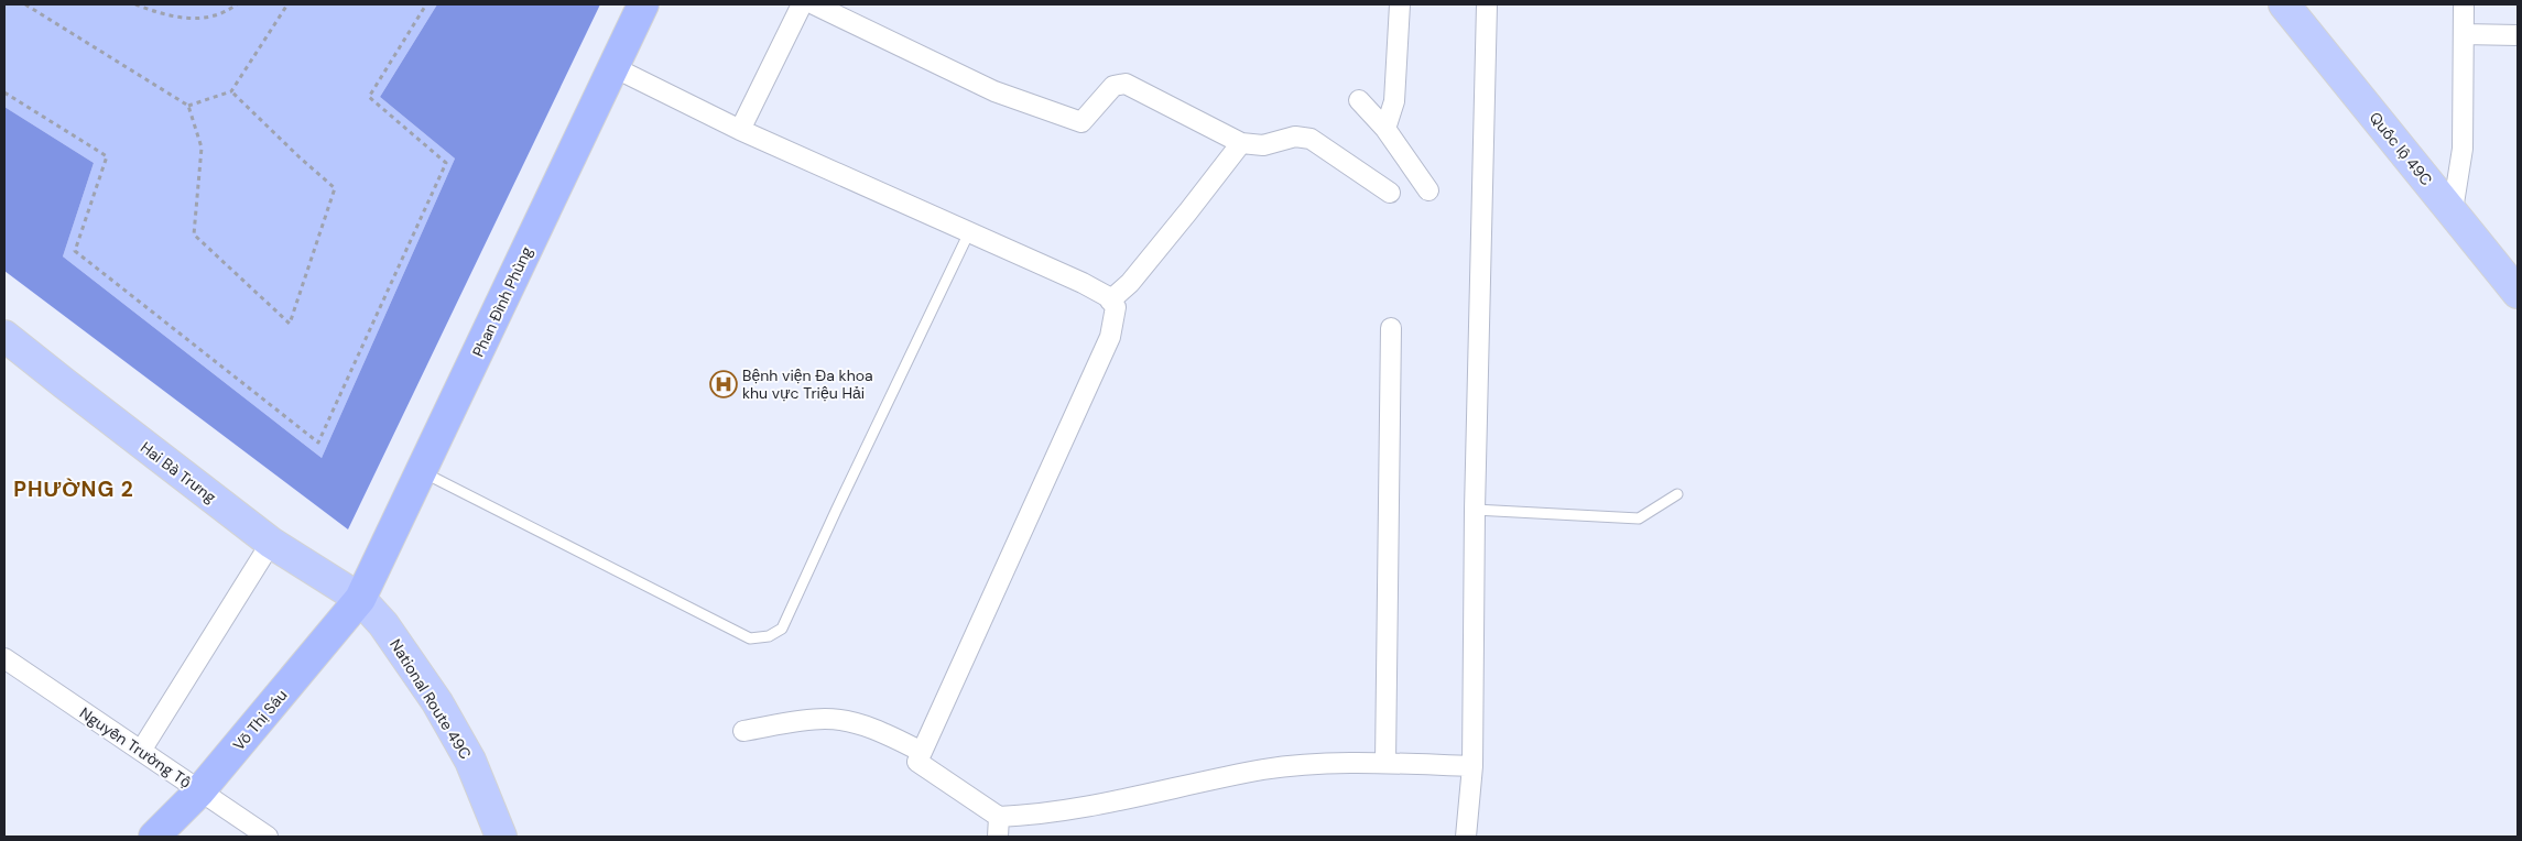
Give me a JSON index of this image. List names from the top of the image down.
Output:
{
  "streets": {
    "highway": ["Phan Đình Phùng", "Võ Thị Sáu"],
    "main road": ["Quốc lộ 49C", "Hai Bà Trưng", "National Route 49C"],
    "street": ["Nguyễn Trường Tộ"]
  },
  "crossings": [
    ["Phan Đình Phùng", "Hai Bà Trưng"],
    ["Phan Đình Phùng", "National Route 49C"],
    ["Phan Đình Phùng", "Võ Thị Sáu"],
    ["Hai Bà Trưng", "National Route 49C"],
    ["Hai Bà Trưng", "Võ Thị Sáu"],
    ["National Route 49C", "Võ Thị Sáu"],
    ["Võ Thị Sáu", "Nguyễn Trường Tộ"]
  ],
  "districts": ["PHƯỜNG 2"],
  "places": {
    "hospital": ["Bệnh viện Đa khoa khu vực Triệu Hải"]
  }
}
